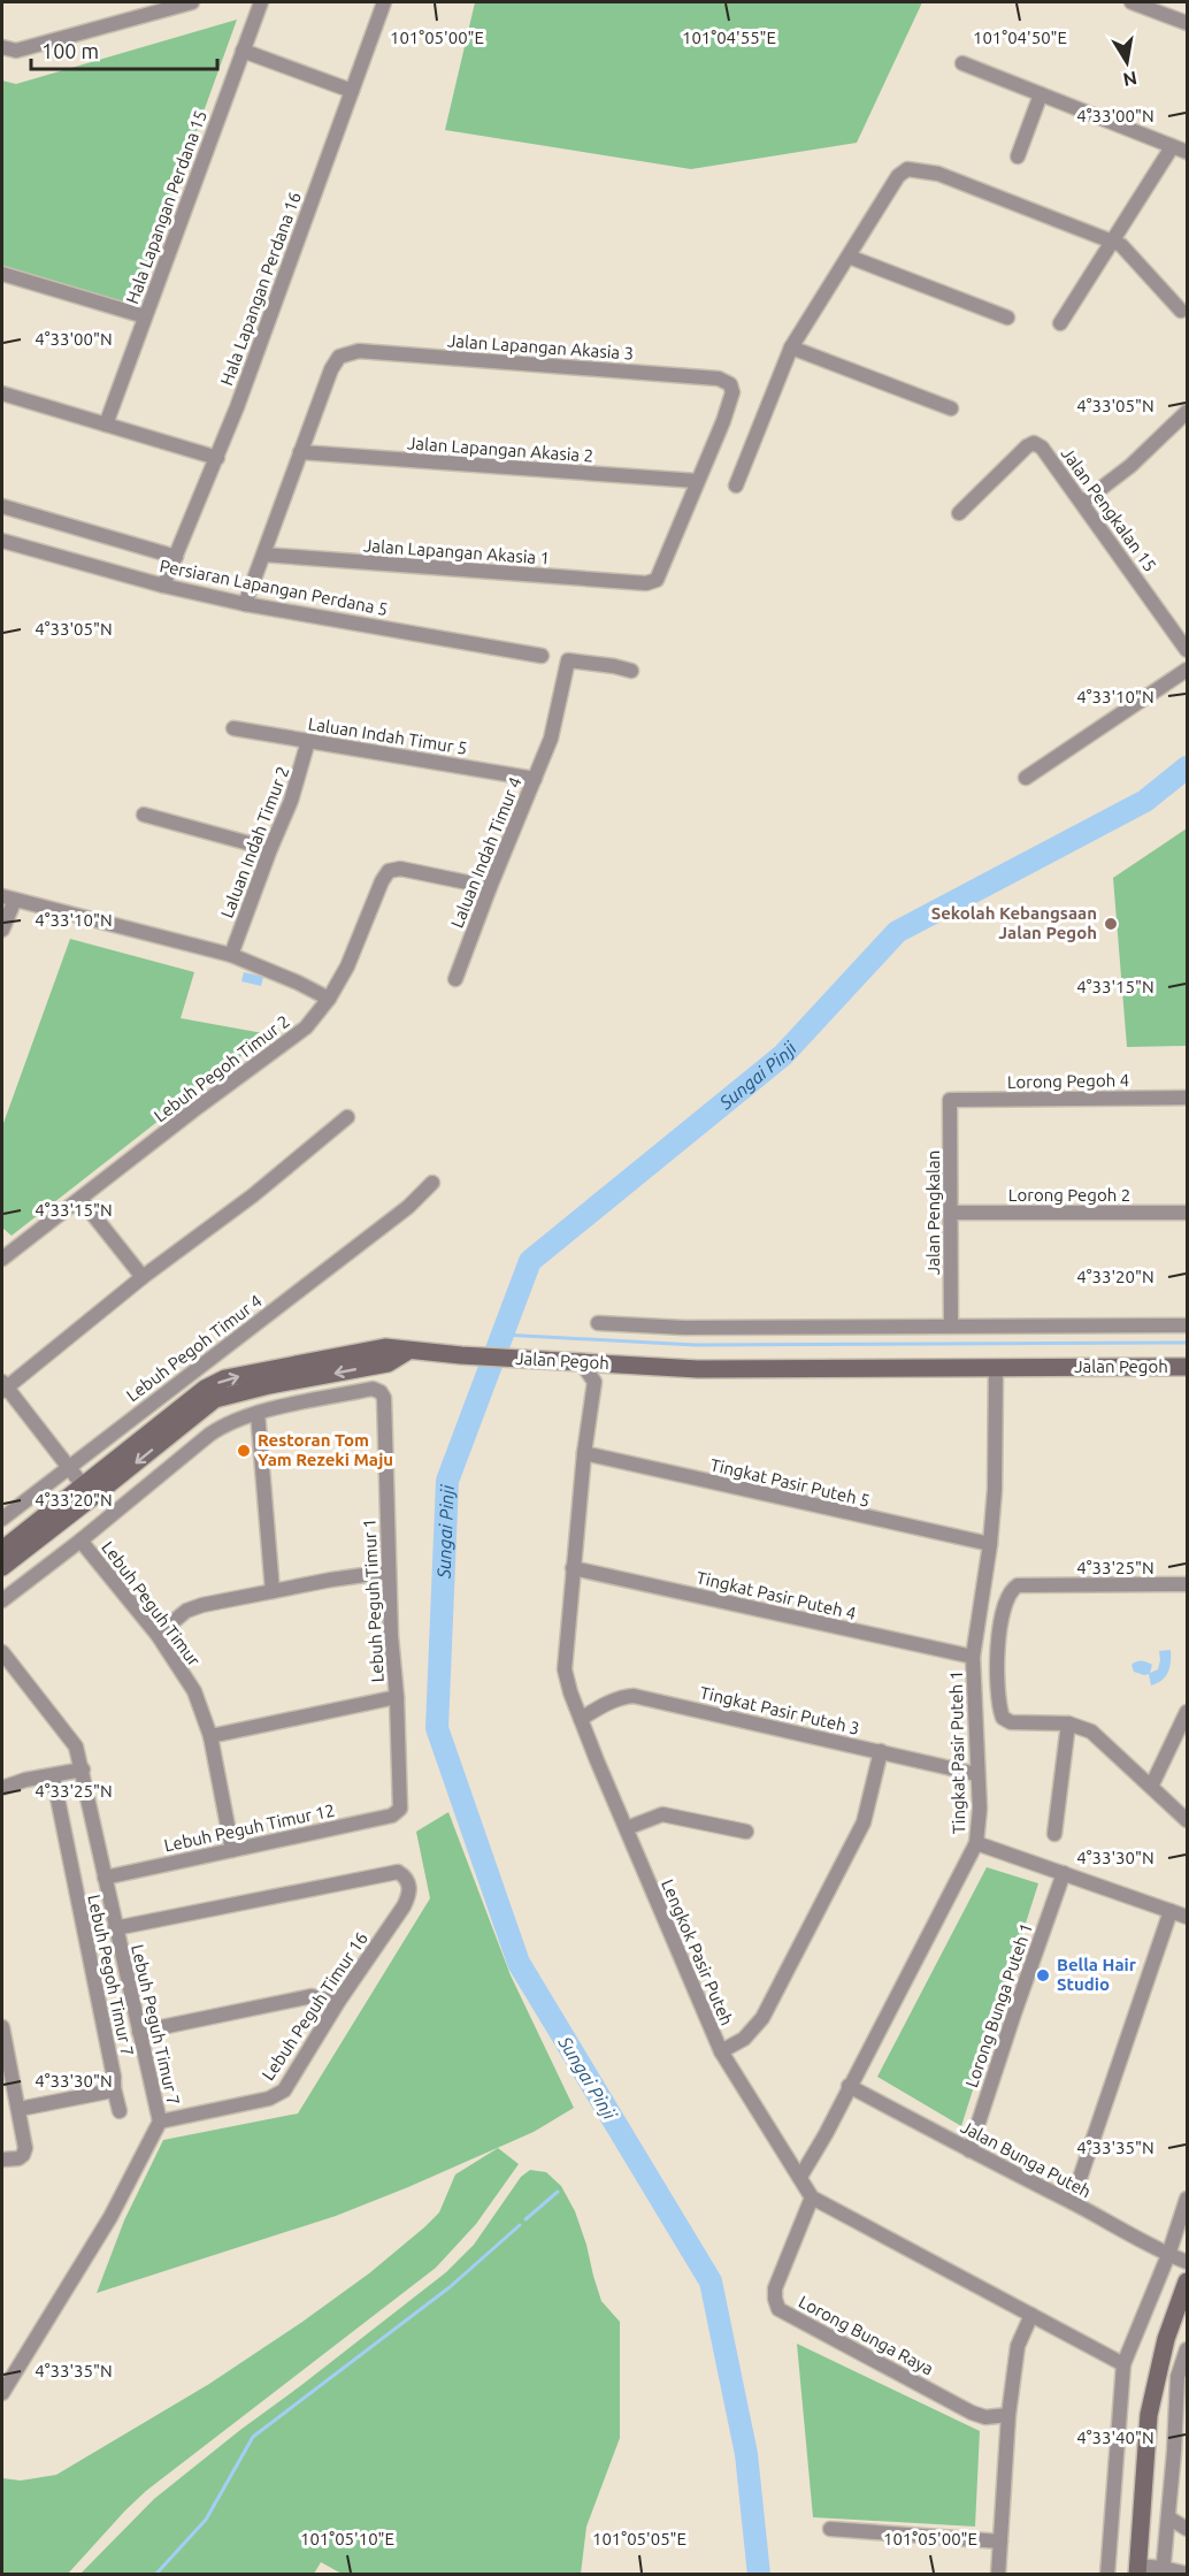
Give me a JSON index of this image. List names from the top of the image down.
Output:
{
  "streets": {
    "street": [
      "Hala Lapangan Perdana 15",
      "Hala Lapangan Perdana 16",
      "Jalan Lapangan Akasia 3",
      "Jalan Lapangan Akasia 2",
      "Jalan Pengkalan 15",
      "Jalan Lapangan Akasia 1",
      "Persiaran Lapangan Perdana 5",
      "Laluan Indah Timur 5",
      "Laluan Indah Timur 2",
      "Laluan Indah Timur 4",
      "Lebuh Pegoh Timur 2",
      "Lorong Pegoh 4",
      "Lorong Pegoh 2",
      "Jalan Pengkalan",
      "Lebuh Pegoh Timur 4",
      "Jalan Pegoh",
      "Tingkat Pasir Puteh 5",
      "Tingkat Pasir Puteh 4",
      "Lebuh Peguh Timur 1",
      "Lebuh Peguh Timur",
      "Tingkat Pasir Puteh 3",
      "Tingkat Pasir Puteh 1",
      "Lebuh Peguh Timur 12",
      "Lengkok Pasir Puteh",
      "Lebuh Pegoh Timur 7",
      "Lorong Bunga Puteh 1",
      "Lebuh Peguh Timur 16",
      "Lebuh Peguh Timur 7",
      "Jalan Bunga Puteh",
      "Lorong Bunga Raya"
    ]
  },
  "crossings": [
    ["Hala Lapangan Perdana 16", "Persiaran Lapangan Perdana 5"],
    ["Jalan Lapangan Akasia 3", "Jalan Lapangan Akasia 2"],
    ["Jalan Lapangan Akasia 3", "Jalan Lapangan Akasia 1"],
    ["Jalan Lapangan Akasia 2", "Jalan Lapangan Akasia 1"],
    ["Laluan Indah Timur 5", "Laluan Indah Timur 2"],
    ["Laluan Indah Timur 5", "Laluan Indah Timur 4"],
    ["Laluan Indah Timur 4", "Lebuh Pegoh Timur 2"],
    ["Lorong Pegoh 4", "Jalan Pengkalan"],
    ["Lorong Pegoh 2", "Jalan Pengkalan"],
    ["Jalan Pegoh", "Tingkat Pasir Puteh 1"],
    ["Tingkat Pasir Puteh 5", "Tingkat Pasir Puteh 1"],
    ["Tingkat Pasir Puteh 5", "Lengkok Pasir Puteh"],
    ["Tingkat Pasir Puteh 4", "Tingkat Pasir Puteh 1"],
    ["Tingkat Pasir Puteh 4", "Lengkok Pasir Puteh"],
    ["Lebuh Peguh Timur 1", "Lebuh Peguh Timur 12"],
    ["Lebuh Peguh Timur", "Lebuh Peguh Timur 12"],
    ["Tingkat Pasir Puteh 3", "Tingkat Pasir Puteh 1"],
    ["Tingkat Pasir Puteh 3", "Lengkok Pasir Puteh"],
    ["Tingkat Pasir Puteh 1", "Lengkok Pasir Puteh"],
    ["Tingkat Pasir Puteh 1", "Jalan Bunga Puteh"],
    ["Lebuh Peguh Timur 12", "Lebuh Peguh Timur 7"],
    ["Lengkok Pasir Puteh", "Lorong Bunga Raya"],
    ["Lorong Bunga Puteh 1", "Jalan Bunga Puteh"],
    ["Lebuh Peguh Timur 16", "Lebuh Peguh Timur 7"]
  ],
  "water": ["Sungai Pinji"],
  "places": ["Sekolah Kebangsaan Jalan Pegoh", "Restoran Tom Yam Rezeki Maju", "Bella Hair Studio"],
  "scale_bar": "100 m",
  "north": "bottom",
  "coordinates": [
    "101°05'00\"E",
    "101°04'55\"E",
    "101°04'50\"E",
    "4°33'00\"N",
    "4°33'05\"N",
    "4°33'10\"N",
    "4°33'15\"N",
    "4°33'20\"N",
    "4°33'25\"N",
    "4°33'30\"N",
    "4°33'35\"N",
    "4°33'40\"N",
    "101°05'10\"E",
    "101°05'05\"E"
  ]
}
